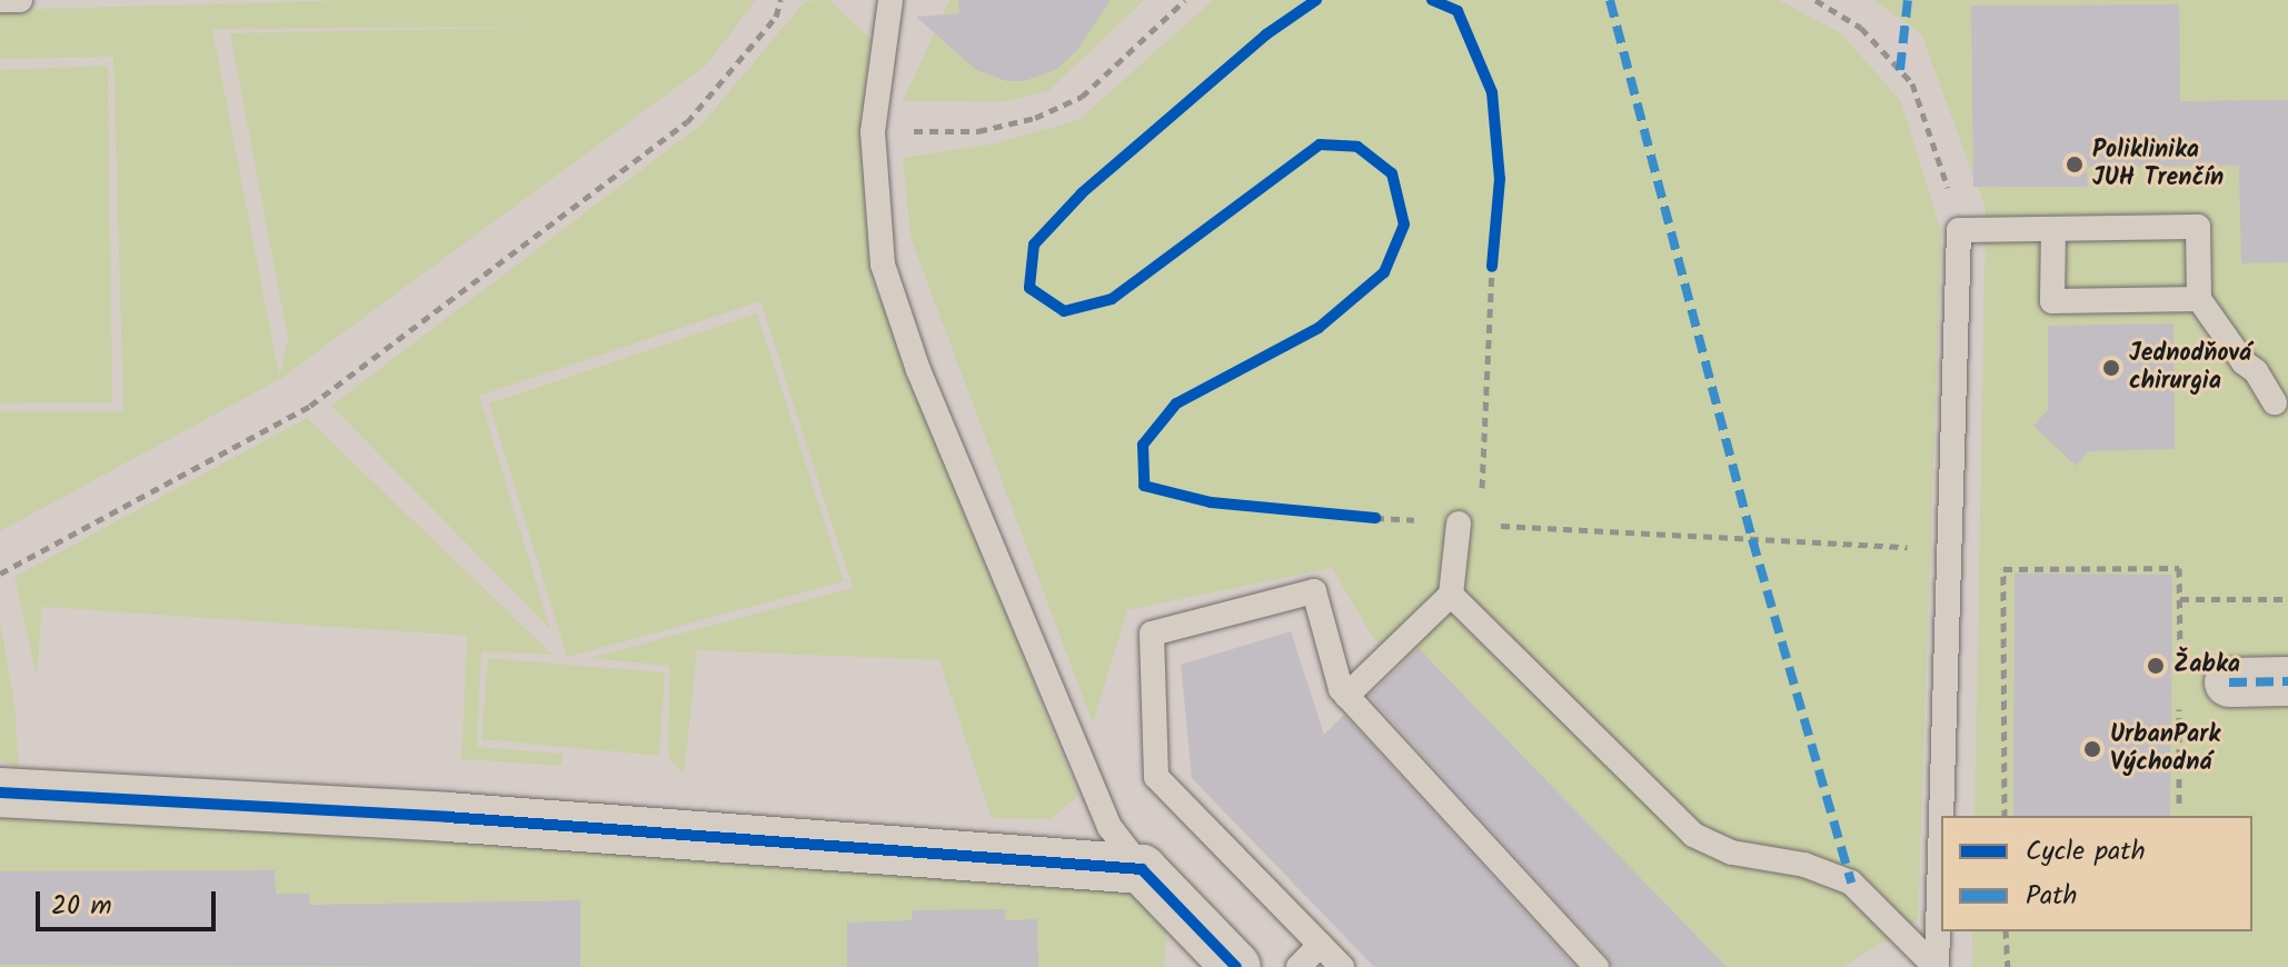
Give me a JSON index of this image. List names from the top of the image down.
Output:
{
  "places": [
    "Poliklinika JUH Trenčín",
    "Jednodňová chirurgia",
    "Žabka",
    "UrbanPark Východná"
  ],
  "legend": ["Cycle path", "Path"],
  "scale_bar": "20 m"
}
